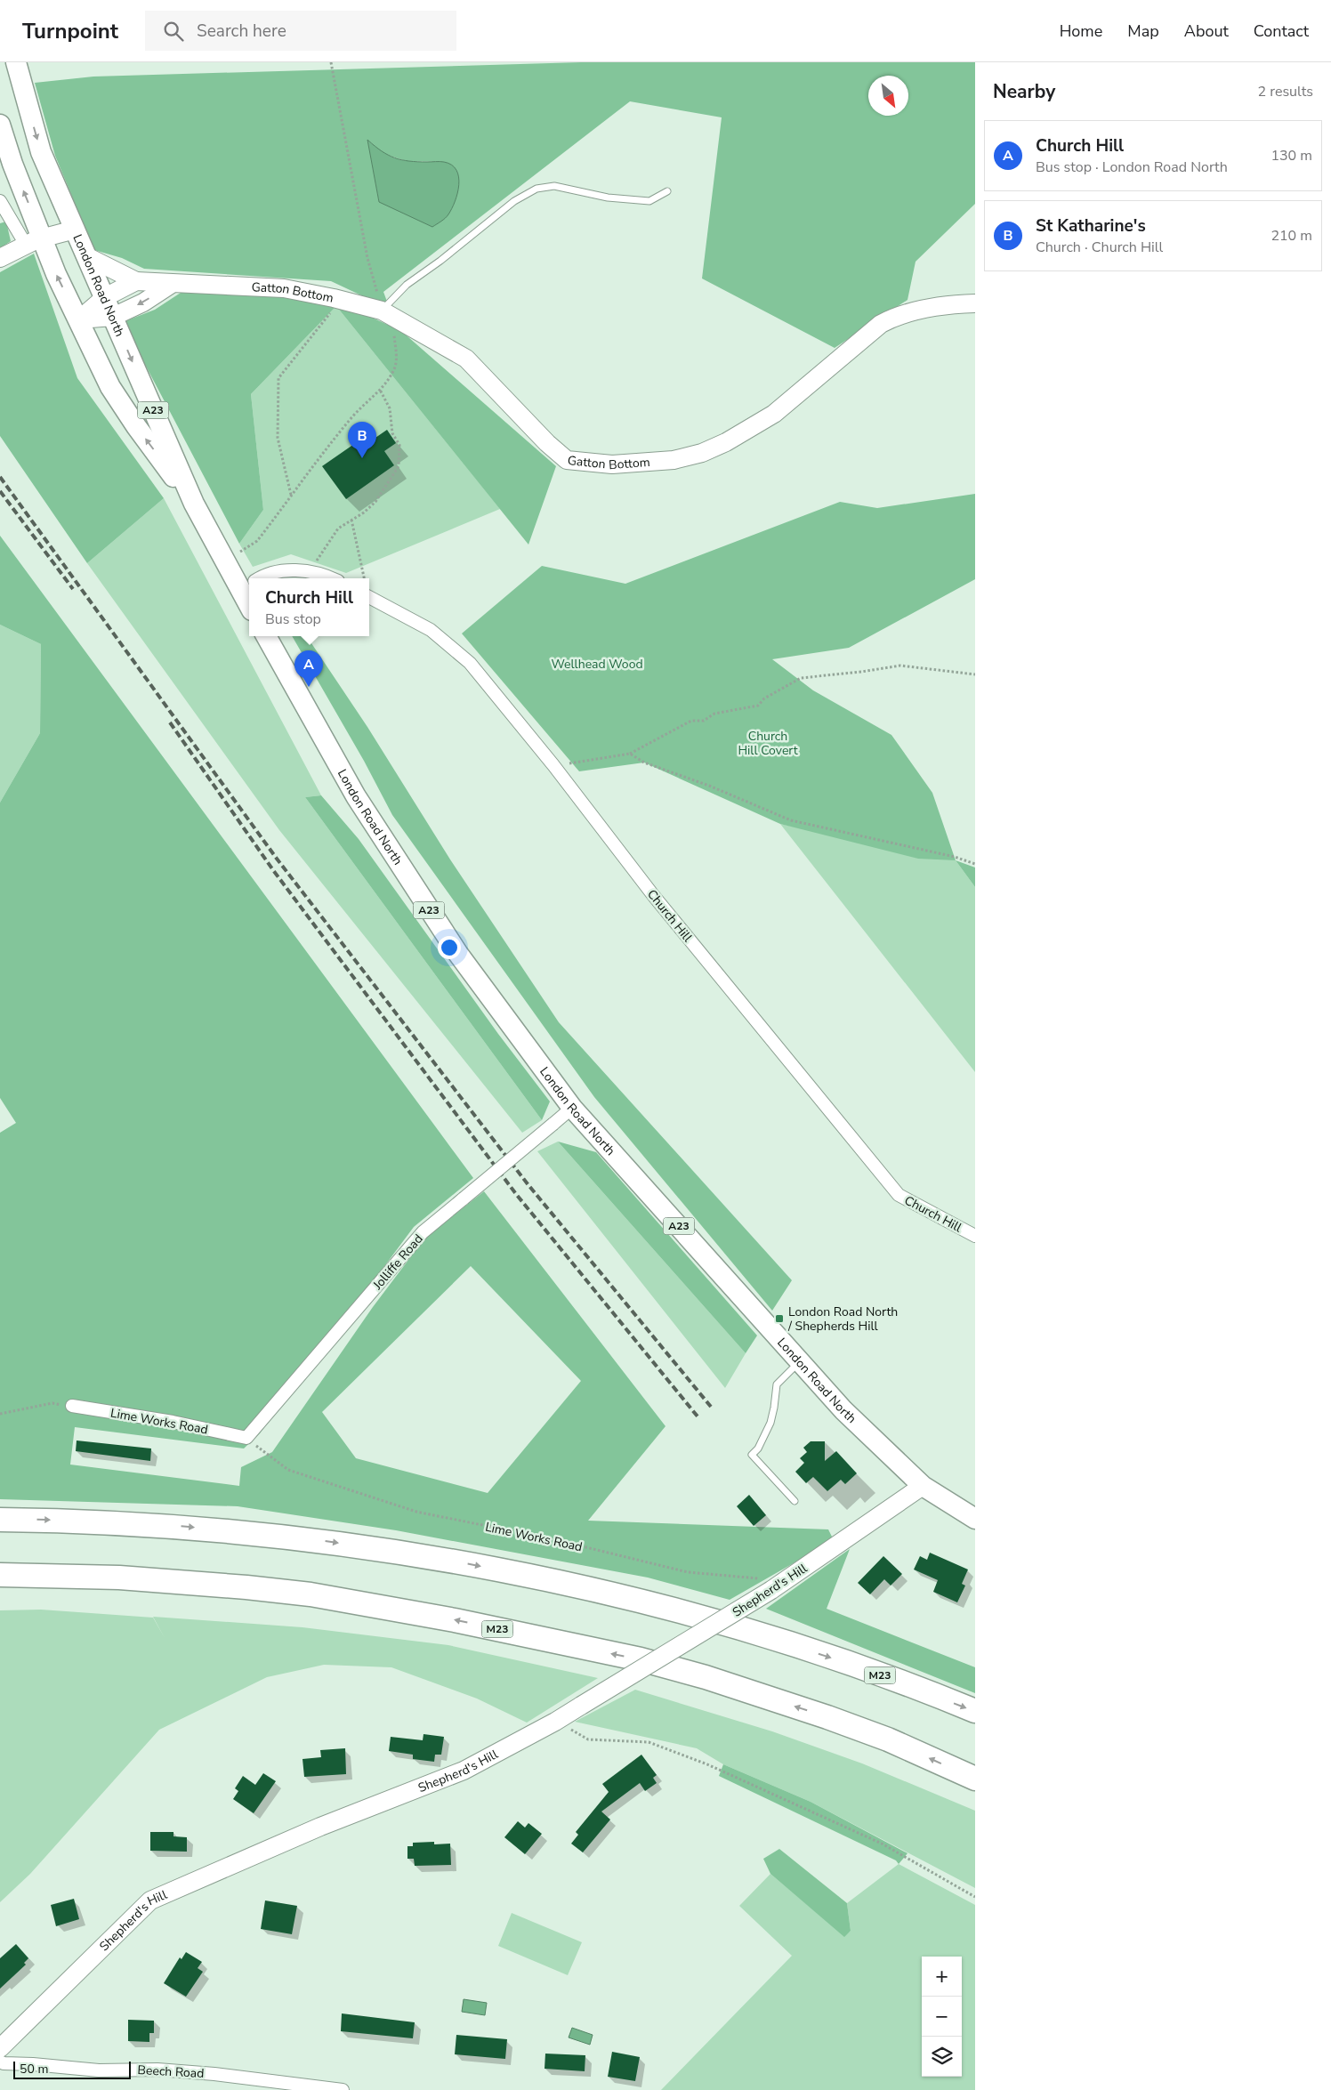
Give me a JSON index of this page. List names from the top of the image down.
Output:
{
  "streets": {
    "highway": ["M23"],
    "main road": ["London Road North", "A23"],
    "street": [
      "Gatton Bottom",
      "Church Hill",
      "Jolliffe Road",
      "Lime Works Road",
      "Shepherd's Hill",
      "Beech Road"
    ]
  },
  "crossings": [
    ["London Road North", "Jolliffe Road"],
    ["London Road North", "Shepherd's Hill"],
    ["Jolliffe Road", "Lime Works Road"],
    ["Lime Works Road", "Shepherd's Hill"]
  ],
  "parks": ["Wellhead Wood", "Church Hill Covert"],
  "places": {
    "transit": ["London Road North / Shepherds Hill"]
  },
  "scale_bar": "50 m",
  "north": "bottom right",
  "page": {
    "header": "Turnpoint",
    "search": "Search here",
    "nav": [
      "Home",
      "Map",
      "About",
      "Contact"
    ],
    "heading": ["Nearby", "2 results"],
    "list": [
      {
        "mark": "A",
        "name": "Church Hill",
        "note": "Bus stop · London Road North",
        "value": "130 m"
      },
      {
        "mark": "B",
        "name": "St Katharine's",
        "note": "Church · Church Hill",
        "value": "210 m"
      }
    ],
    "pins": ["B", "A"],
    "popup": ["Church Hill", "Bus stop"],
    "map_buttons": ["+", "−"],
    "scale": "50 m"
  }
}
